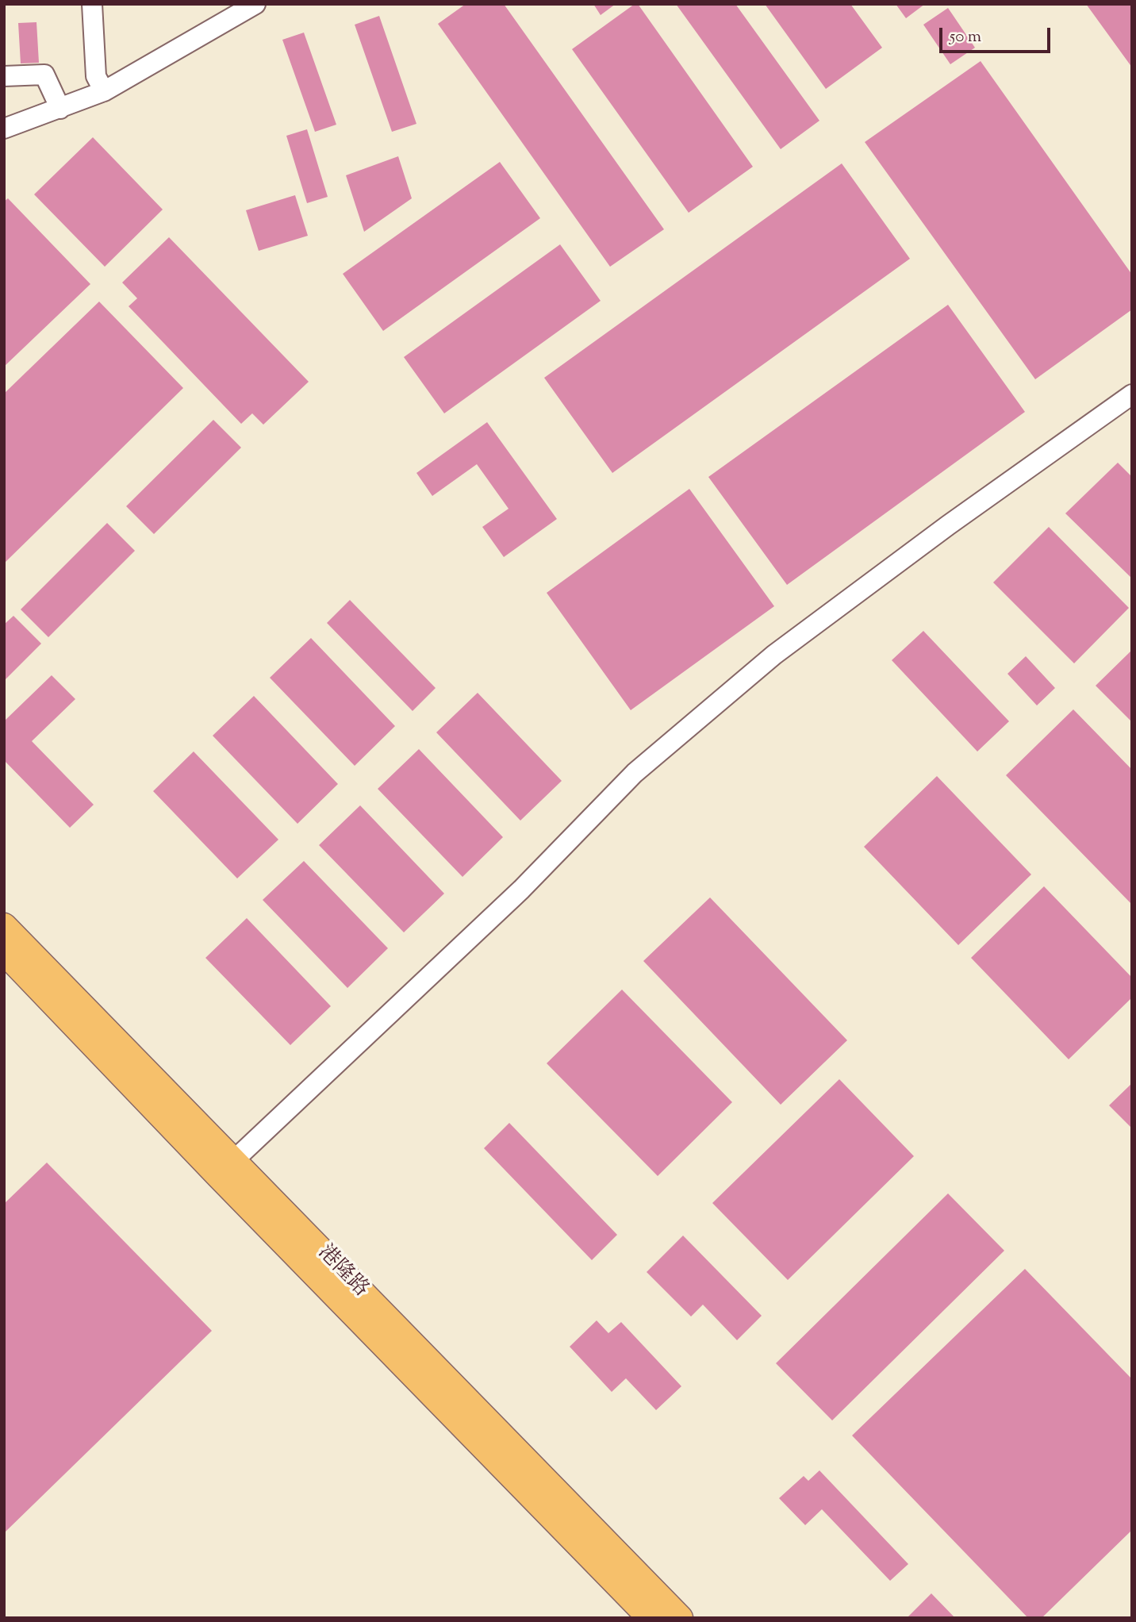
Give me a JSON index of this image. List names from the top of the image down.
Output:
{
  "streets": {
    "main road": ["港隆路"]
  },
  "scale_bar": "50 m"
}
